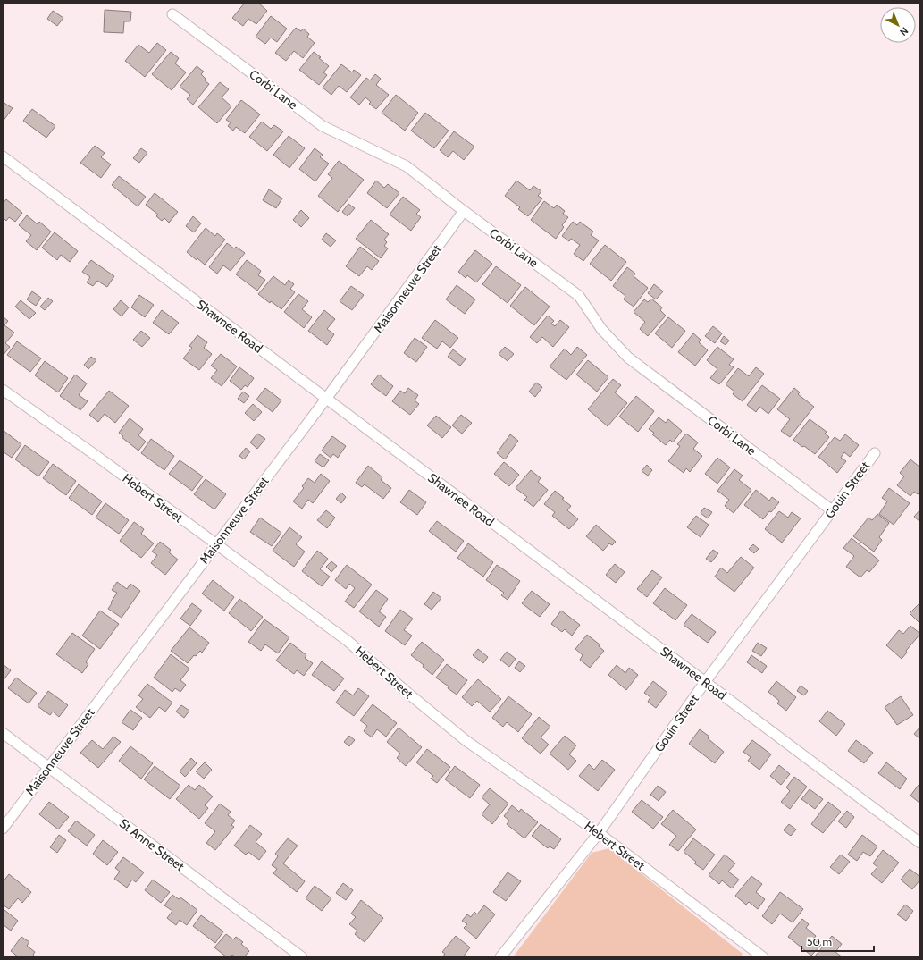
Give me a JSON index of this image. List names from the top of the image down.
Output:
{
  "streets": {
    "street": [
      "Corbi Lane",
      "Maisonneuve Street",
      "Shawnee Road",
      "Gouin Street",
      "Hebert Street",
      "St Anne Street"
    ]
  },
  "crossings": [
    ["Corbi Lane", "Maisonneuve Street"],
    ["Corbi Lane", "Gouin Street"],
    ["Maisonneuve Street", "Shawnee Road"],
    ["Maisonneuve Street", "Hebert Street"],
    ["Maisonneuve Street", "St Anne Street"],
    ["Shawnee Road", "Gouin Street"],
    ["Gouin Street", "Hebert Street"]
  ],
  "scale_bar": "50 m",
  "north": "bottom right"
}
